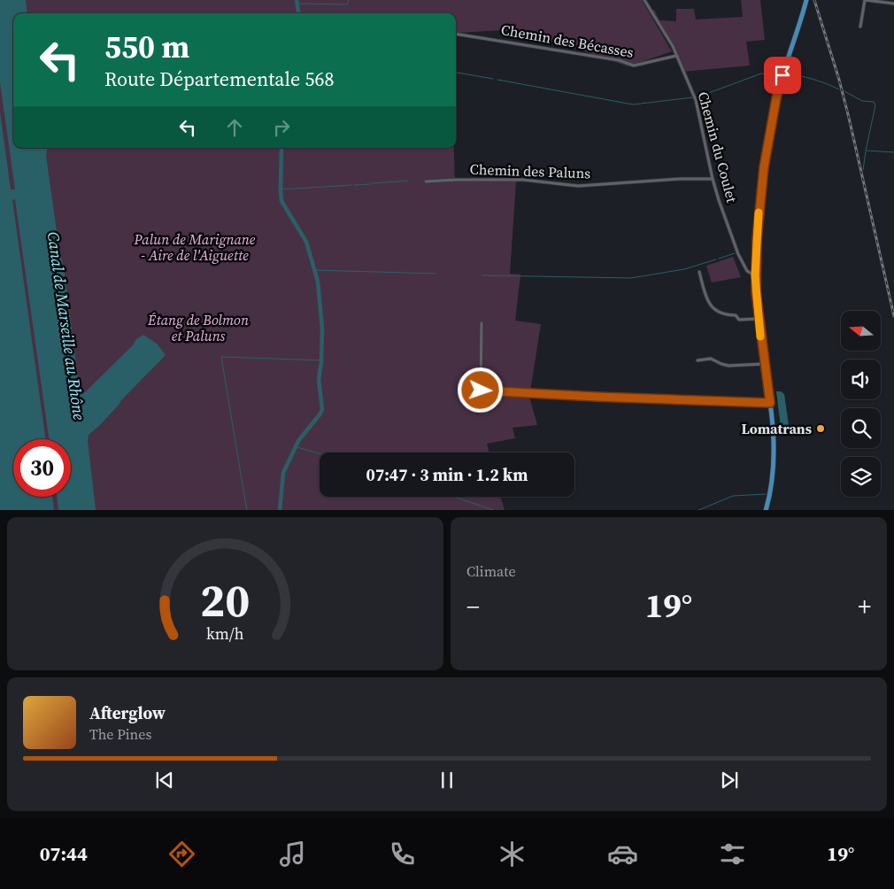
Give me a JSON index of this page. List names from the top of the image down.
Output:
{
  "streets": {
    "street": ["Chemin des Bécasses", "Chemin du Coulet", "Chemin des Paluns"]
  },
  "crossings": [
    ["Chemin des Bécasses", "Chemin du Coulet"],
    ["Chemin du Coulet", "Chemin des Paluns"]
  ],
  "water": ["Canal de Marseille au Rhône"],
  "parks": ["Palun de Marignane - Aire de l'Aiguette", "Étang de Bolmon et Paluns"],
  "places": ["Lomatrans"],
  "north": "left",
  "page": {
    "turn": ["550 m", "Route Départementale 568"],
    "limit": "30",
    "trip": "07:47 · 3 min · 1.2 km",
    "tile": "Climate",
    "heat": ["−", "19°", "+"],
    "song": ["Afterglow", "The Pines"],
    "tabs": ["07:44", "19°"],
    "gauge": ["20", "km/h"]
  }
}
